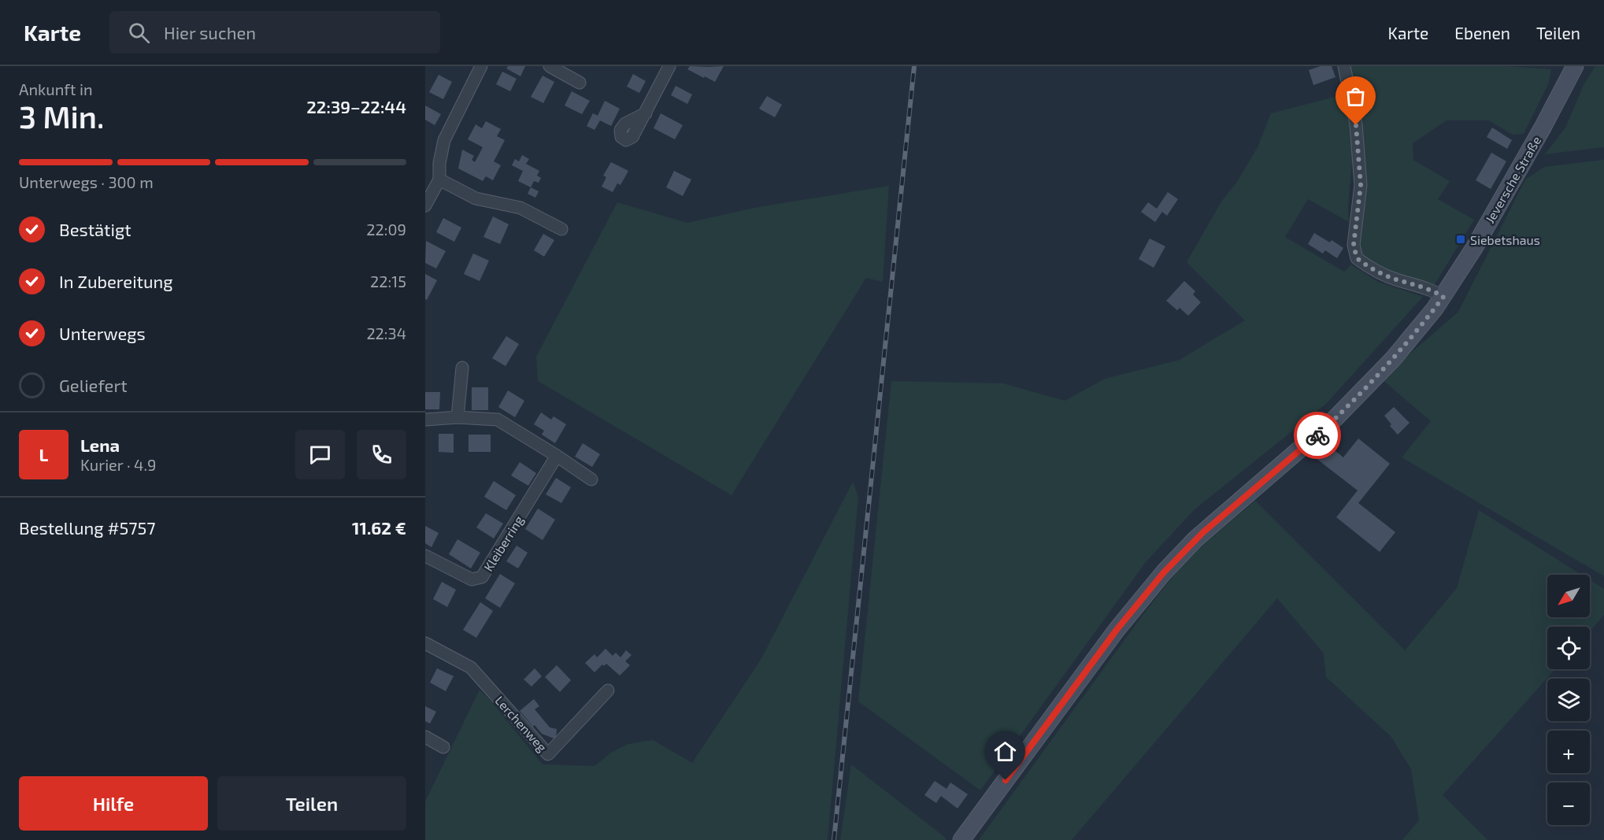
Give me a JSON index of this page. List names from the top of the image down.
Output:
{
  "streets": {
    "street": ["Jeversche Straße", "Kleiberring", "Lerchenweg"]
  },
  "places": {
    "transit": ["Siebetshaus"]
  },
  "north": "bottom left",
  "page": {
    "header": "Karte",
    "search": "Hier suchen",
    "nav": ["Karte", "Ebenen", "Teilen"],
    "heading": ["3 Min.", "Ankunft in", "22:39–22:44"],
    "panel": [
      "Lena",
      "Kurier · 4.9",
      "Bestellung #5757",
      "11.62 €"
    ],
    "bar": "Unterwegs · 300 m",
    "list": [
      ["Bestätigt", "22:09"],
      ["In Zubereitung", "22:15"],
      ["Unterwegs", "22:34"],
      "Geliefert"
    ],
    "round": "L",
    "map_buttons": ["+", "−"],
    "buttons": ["Hilfe", "Teilen"]
  }
}
